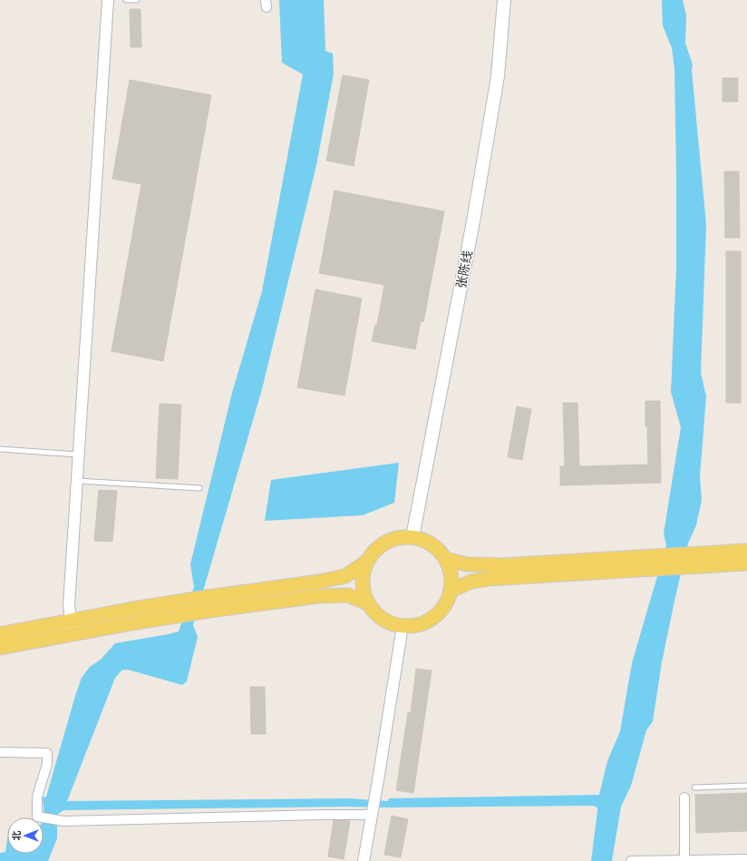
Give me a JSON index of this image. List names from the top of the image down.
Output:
{
  "streets": {
    "main road": ["张陈线"]
  },
  "north": "left"
}
